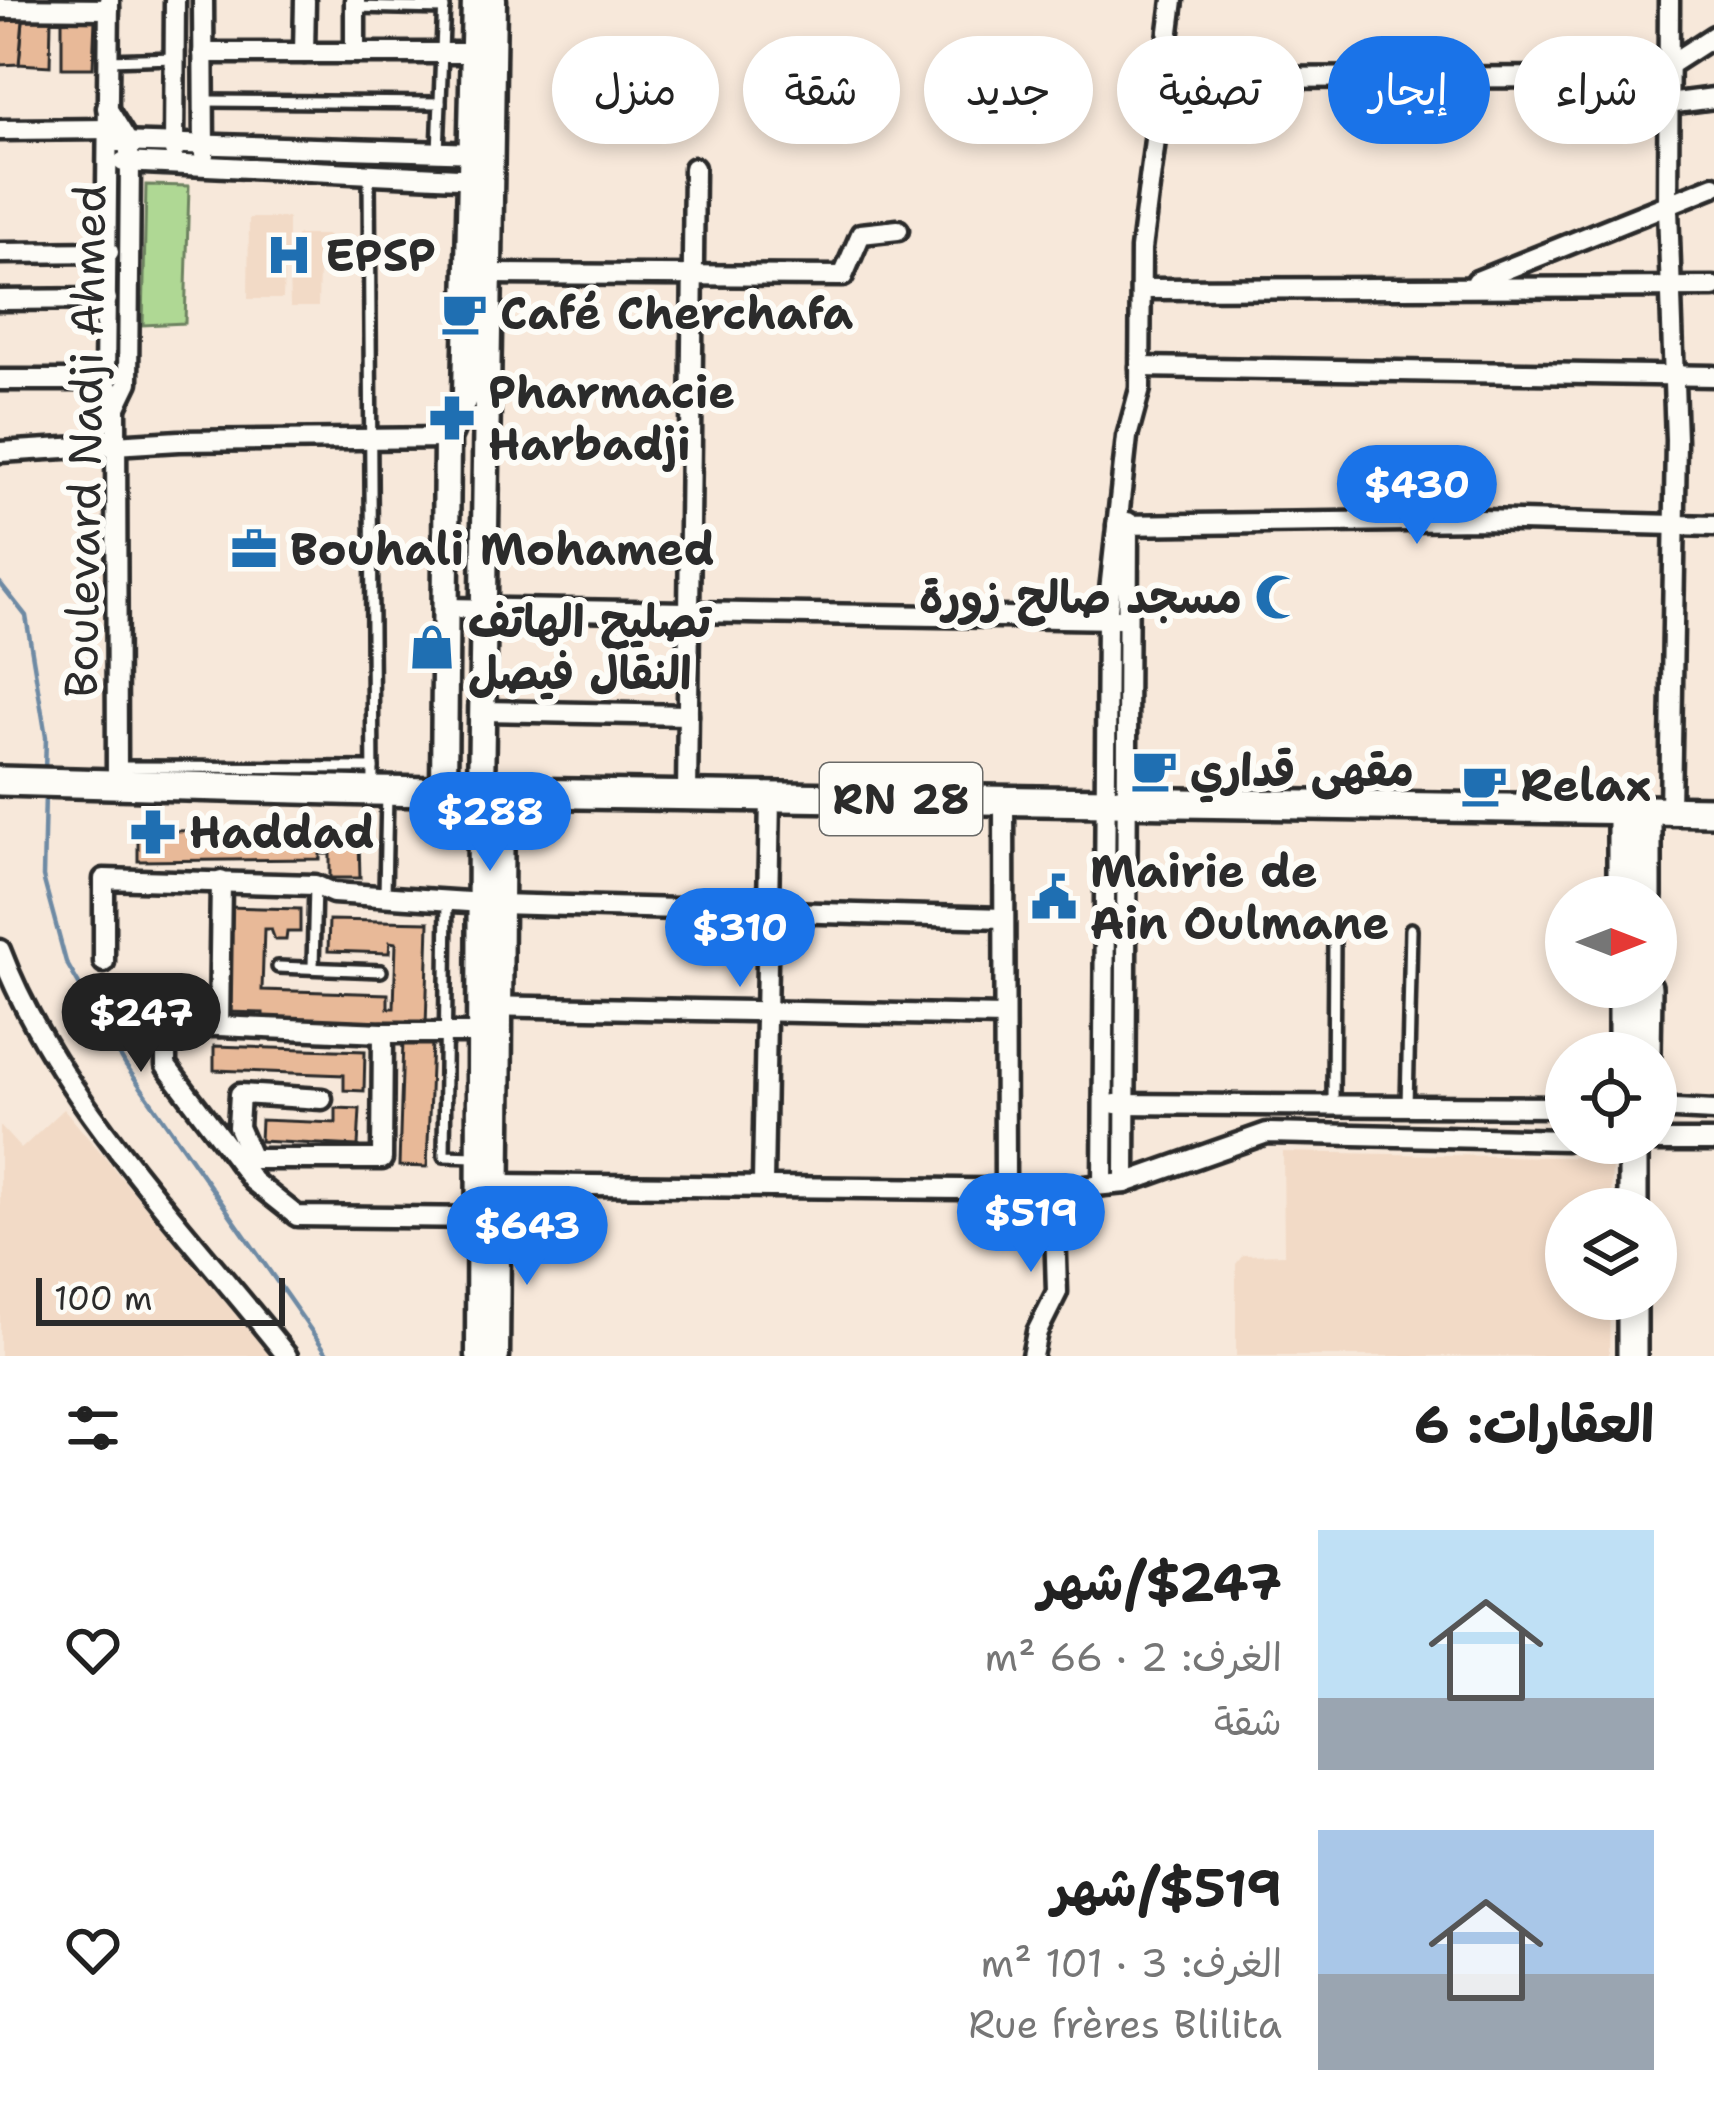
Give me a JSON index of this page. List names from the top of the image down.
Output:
{
  "streets": {
    "main road": ["RN 28"],
    "street": ["Boulevard Nadji Ahmed"]
  },
  "crossings": [
    ["Boulevard Nadji Ahmed", "RN 28"]
  ],
  "places": {
    "hospital": ["EPSP"],
    "cafe": ["Café Cherchafa", "مقهى قداري", "Relax"],
    "pharmacy": ["Pharmacie Harbadji", "Haddad"],
    "office": ["Bouhali Mohamed"],
    "mosque": ["مسجد صالح زورة"],
    "shop": ["تصليح الهاتف النقال فيصل"],
    "public building": ["Mairie de Ain Oulmane"]
  },
  "scale_bar": "100 m",
  "north": "right",
  "page": {
    "chip": [
      "شراء",
      "إيجار",
      "تصفية",
      "جديد",
      "شقة",
      "منزل"
    ],
    "price": [
      "$430",
      "$288",
      "$310",
      "$247",
      "$519",
      "$643"
    ],
    "scale": "100 m",
    "heading": "العقارات: 6",
    "list": [
      {
        "name": "$247/شهر",
        "note": "الغرف: 2 · 66 m² · شقة"
      },
      {
        "name": "$519/شهر",
        "note": "الغرف: 3 · 101 m² · Rue frères Blilita"
      }
    ]
  }
}
